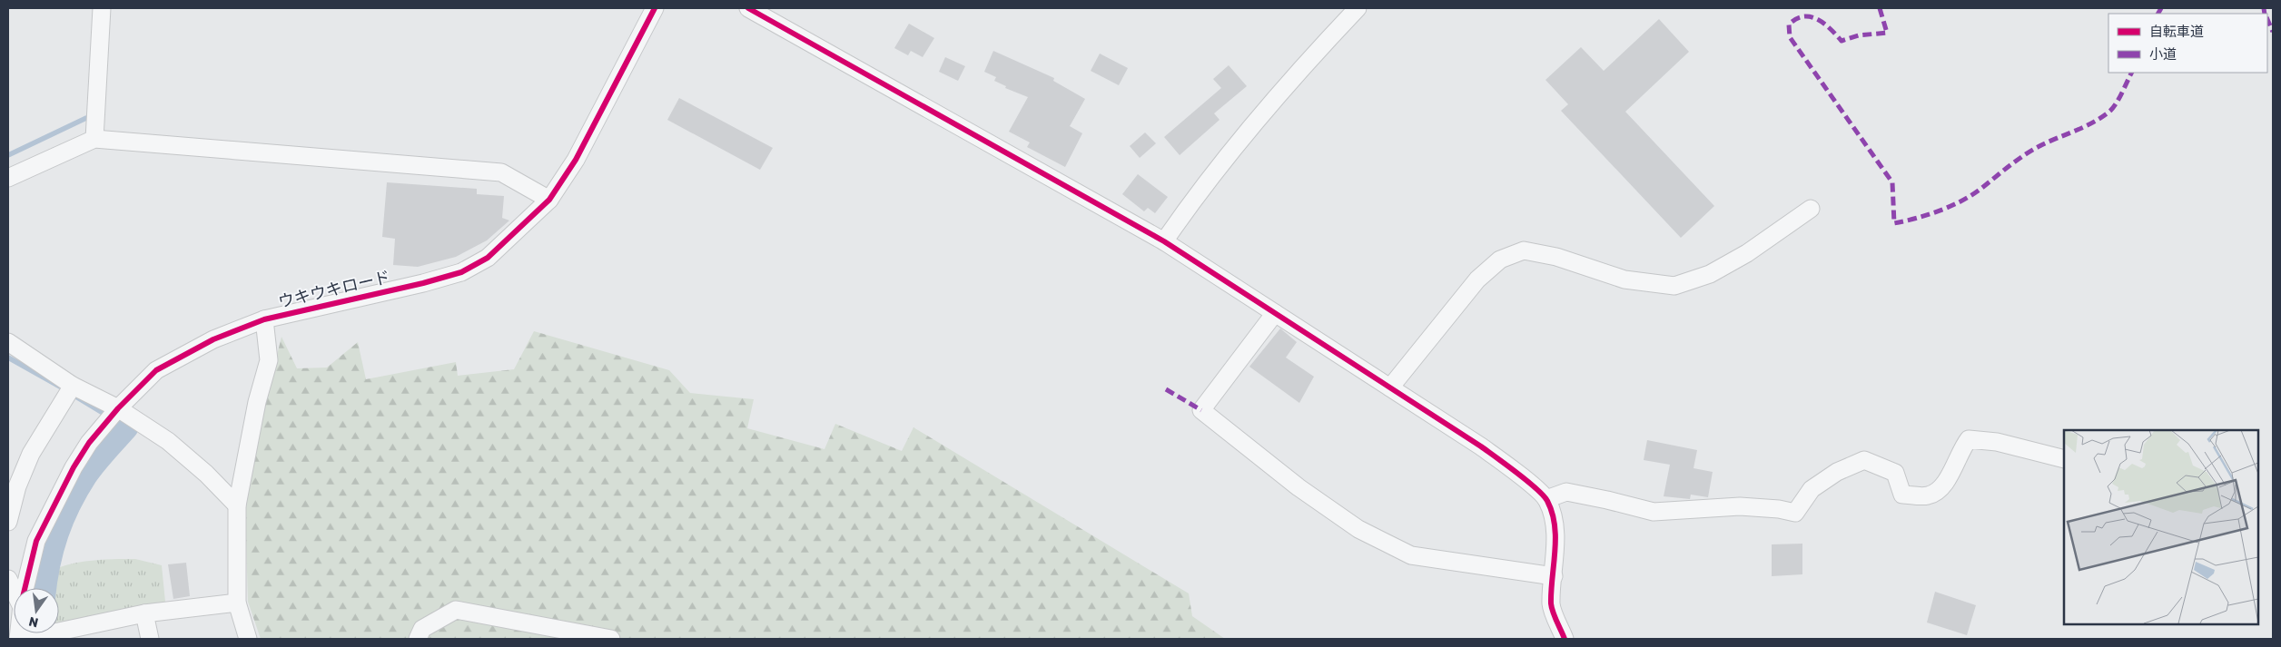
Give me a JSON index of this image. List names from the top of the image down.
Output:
{
  "streets": {
    "street": ["ウキウキロード"]
  },
  "legend": ["自転車道", "小道"],
  "north": "bottom"
}
